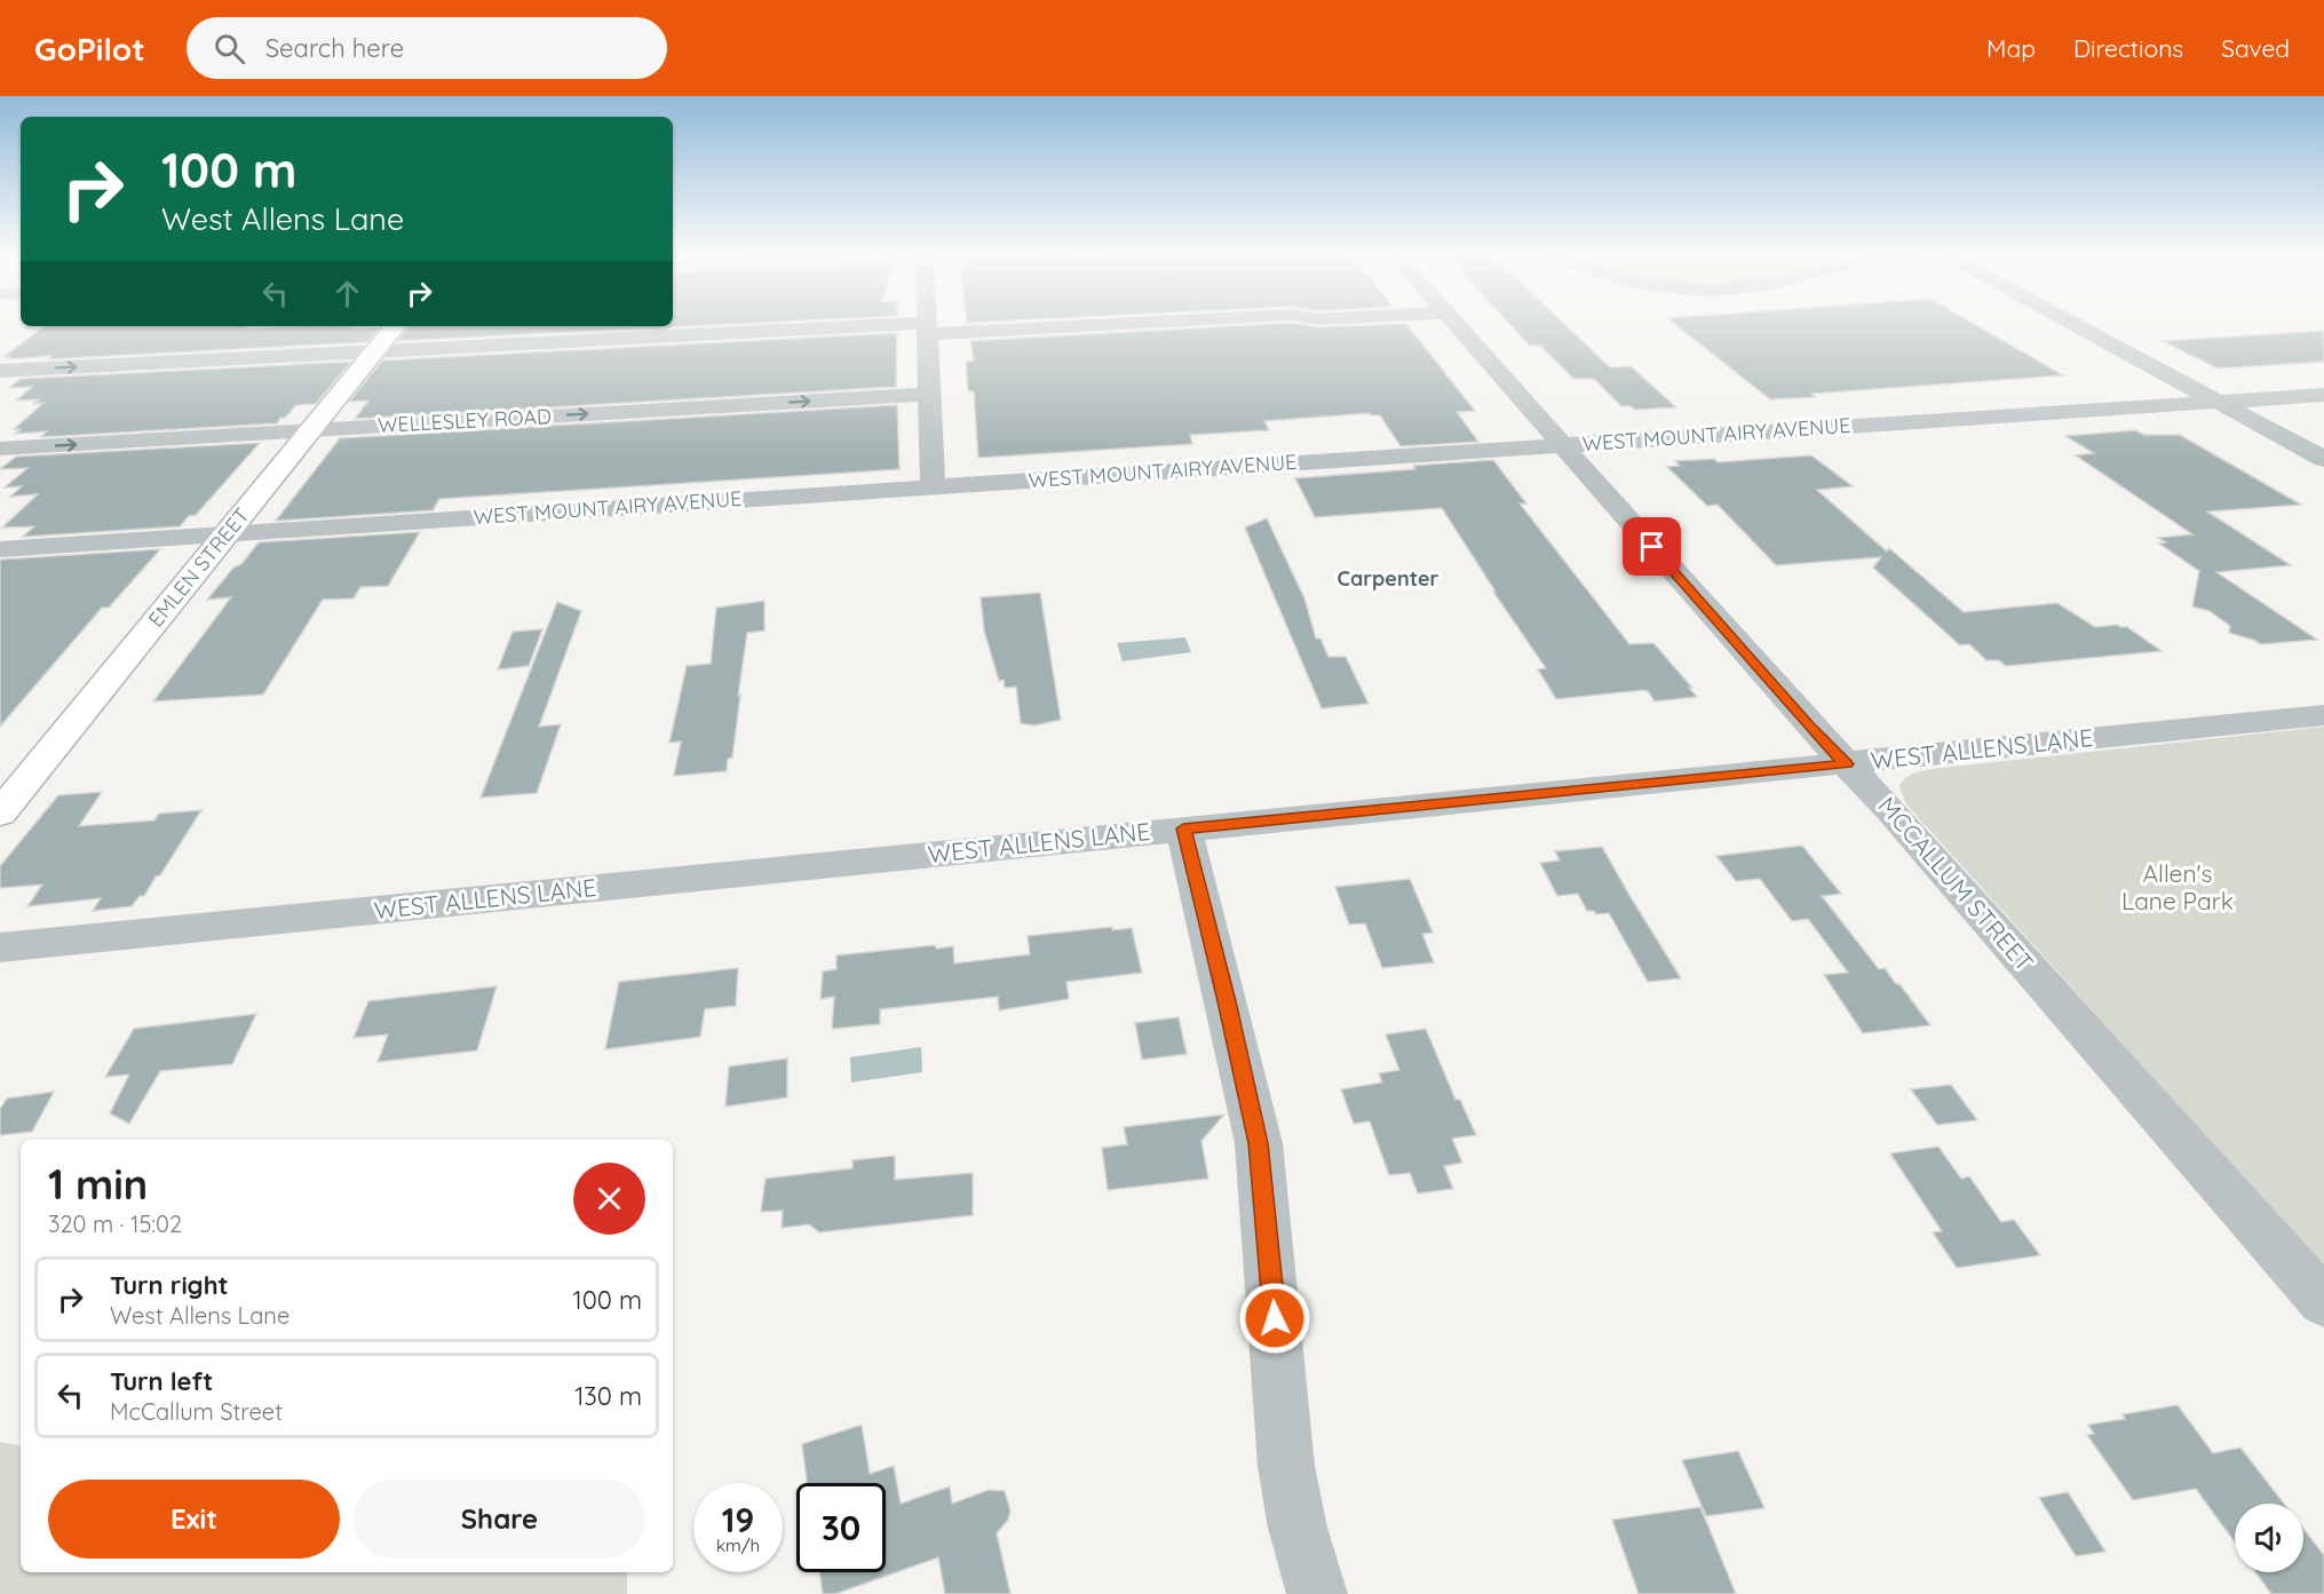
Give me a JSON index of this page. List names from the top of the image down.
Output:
{
  "streets": {
    "main road": ["EMLEN STREET"],
    "street": [
      "WELLESLEY ROAD",
      "WEST MOUNT AIRY AVENUE",
      "WEST ALLENS LANE",
      "MCCALLUM STREET"
    ]
  },
  "crossings": [
    ["WELLESLEY ROAD", "EMLEN STREET"],
    ["WEST MOUNT AIRY AVENUE", "EMLEN STREET"],
    ["WEST MOUNT AIRY AVENUE", "MCCALLUM STREET"],
    ["WEST ALLENS LANE", "MCCALLUM STREET"]
  ],
  "districts": ["Carpenter"],
  "parks": ["Allen's Lane Park"],
  "page": {
    "header": "GoPilot",
    "search": "Search here",
    "nav": ["Map", "Directions", "Saved"],
    "turn": ["100 m", "West Allens Lane"],
    "heading": ["1 min", "320 m · 15:02"],
    "list": [
      {
        "name": "Turn right",
        "note": "West Allens Lane",
        "value": "100 m"
      },
      {
        "name": "Turn left",
        "note": "McCallum Street",
        "value": "130 m"
      }
    ],
    "buttons": ["Exit", "Share"],
    "speed": "19 km/h",
    "limit": "30"
  }
}
